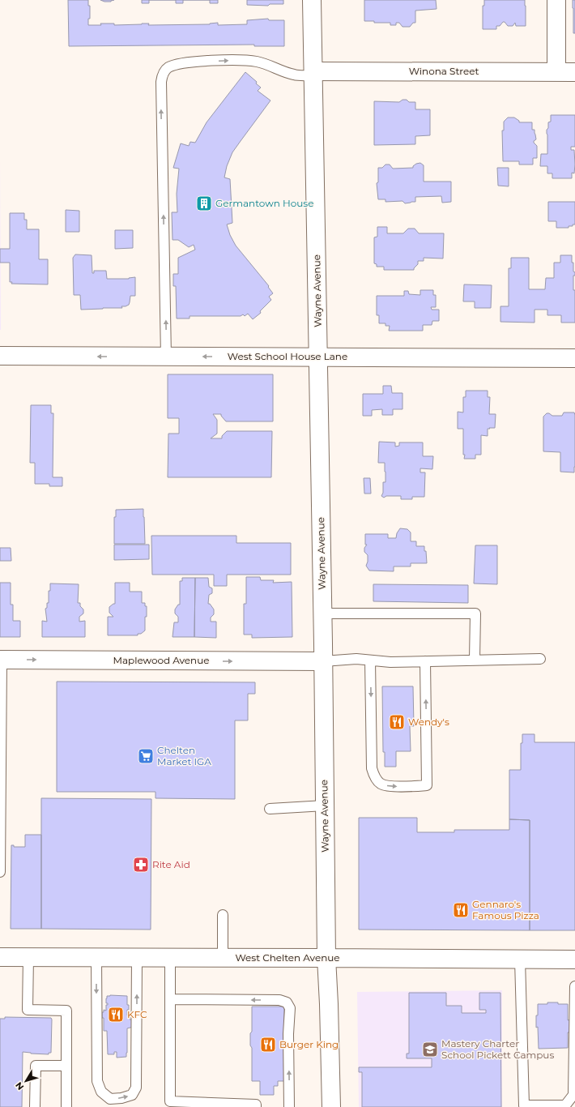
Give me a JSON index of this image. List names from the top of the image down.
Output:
{
  "streets": {
    "street": [
      "Winona Street",
      "Wayne Avenue",
      "West School House Lane",
      "Maplewood Avenue",
      "West Chelten Avenue"
    ]
  },
  "crossings": [
    ["Winona Street", "Wayne Avenue"],
    ["Wayne Avenue", "West School House Lane"],
    ["Wayne Avenue", "Maplewood Avenue"],
    ["Wayne Avenue", "West Chelten Avenue"]
  ],
  "one_way": ["West School House Lane", "Maplewood Avenue"],
  "places": {
    "building": ["Germantown House"],
    "restaurant": [
      "Wendy's",
      "Gennaro's Famous Pizza",
      "KFC",
      "Burger King"
    ],
    "supermarket": ["Chelten Market IGA"],
    "pharmacy": ["Rite Aid"],
    "school or university": ["Mastery Charter School Pickett Campus"]
  },
  "north": "bottom left"
}
